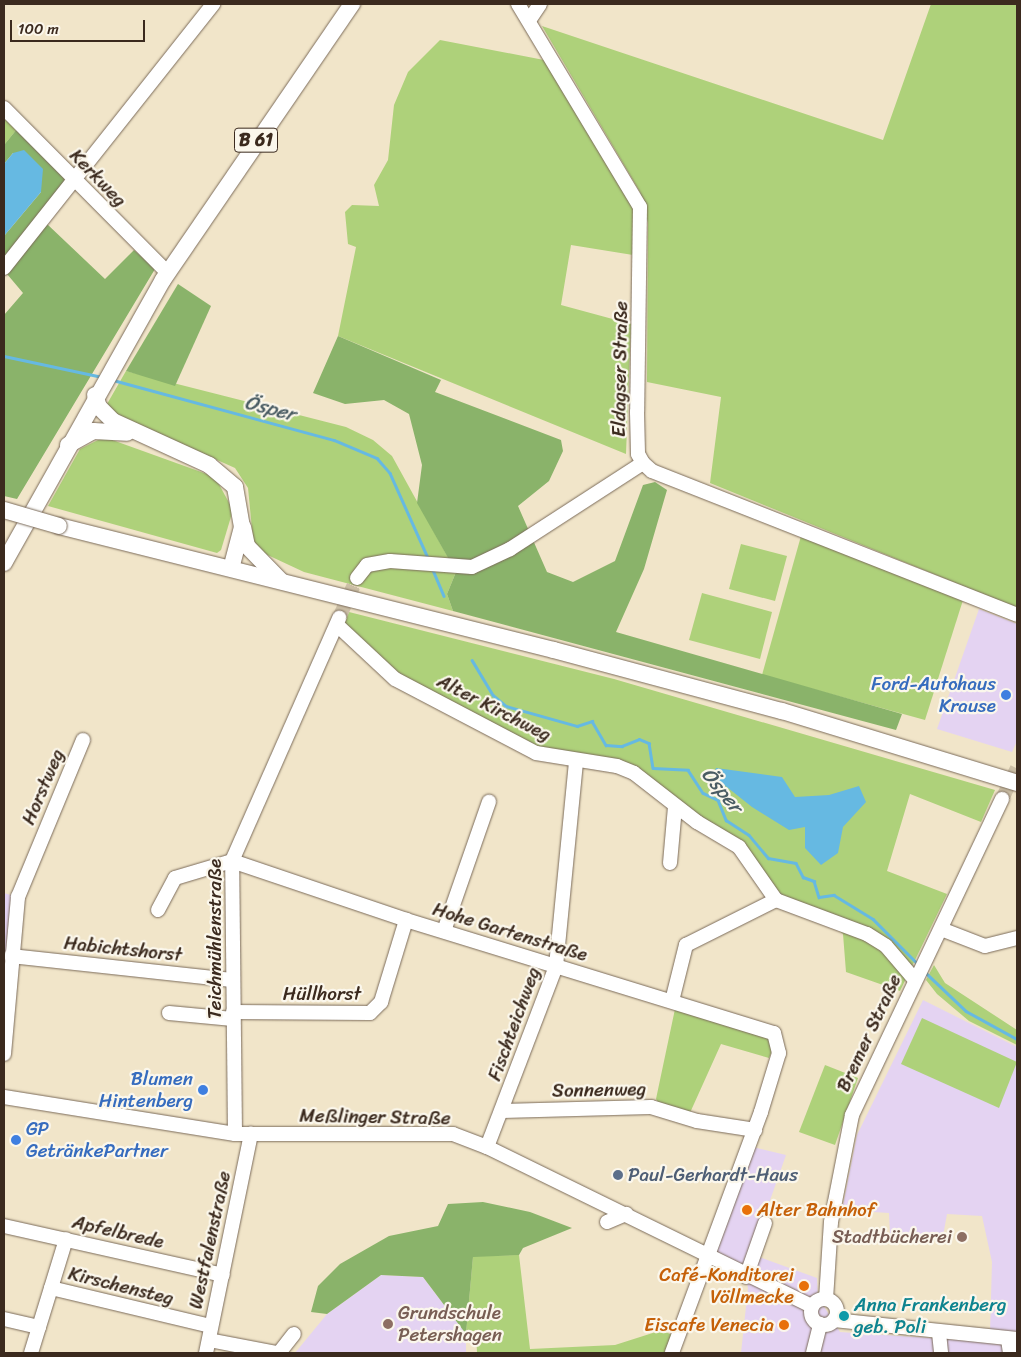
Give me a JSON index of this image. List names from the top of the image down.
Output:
{
  "streets": {
    "main road": ["B 61"],
    "street": [
      "Kerkweg",
      "Eldagser Straße",
      "Alter Kirchweg",
      "Horstweg",
      "Hohe Gartenstraße",
      "Teichmühlenstraße",
      "Habichtshorst",
      "Hüllhorst",
      "Fischteichweg",
      "Bremer Straße",
      "Sonnenweg",
      "Meßlinger Straße",
      "Apfelbrede",
      "Westfalenstraße",
      "Kirschensteg"
    ]
  },
  "crossings": [
    ["B 61", "Kerkweg"],
    ["Alter Kirchweg", "Teichmühlenstraße"],
    ["Alter Kirchweg", "Fischteichweg"],
    ["Horstweg", "Habichtshorst"],
    ["Hohe Gartenstraße", "Teichmühlenstraße"],
    ["Hohe Gartenstraße", "Hüllhorst"],
    ["Hohe Gartenstraße", "Fischteichweg"],
    ["Hohe Gartenstraße", "Sonnenweg"],
    ["Teichmühlenstraße", "Habichtshorst"],
    ["Teichmühlenstraße", "Hüllhorst"],
    ["Teichmühlenstraße", "Meßlinger Straße"],
    ["Fischteichweg", "Sonnenweg"],
    ["Fischteichweg", "Meßlinger Straße"],
    ["Meßlinger Straße", "Westfalenstraße"],
    ["Apfelbrede", "Westfalenstraße"],
    ["Westfalenstraße", "Kirschensteg"]
  ],
  "water": ["Ösper"],
  "places": [
    "Ford-Autohaus Krause",
    "Blumen Hintenberg",
    "GP GetränkePartner",
    "Paul-Gerhardt-Haus",
    "Alter Bahnhof",
    "Stadtbücherei",
    "Café-Konditorei Völlmecke",
    "Anna Frankenberg geb. Poli",
    "Grundschule Petershagen",
    "Eiscafe Venecia"
  ],
  "scale_bar": "100 m"
}
